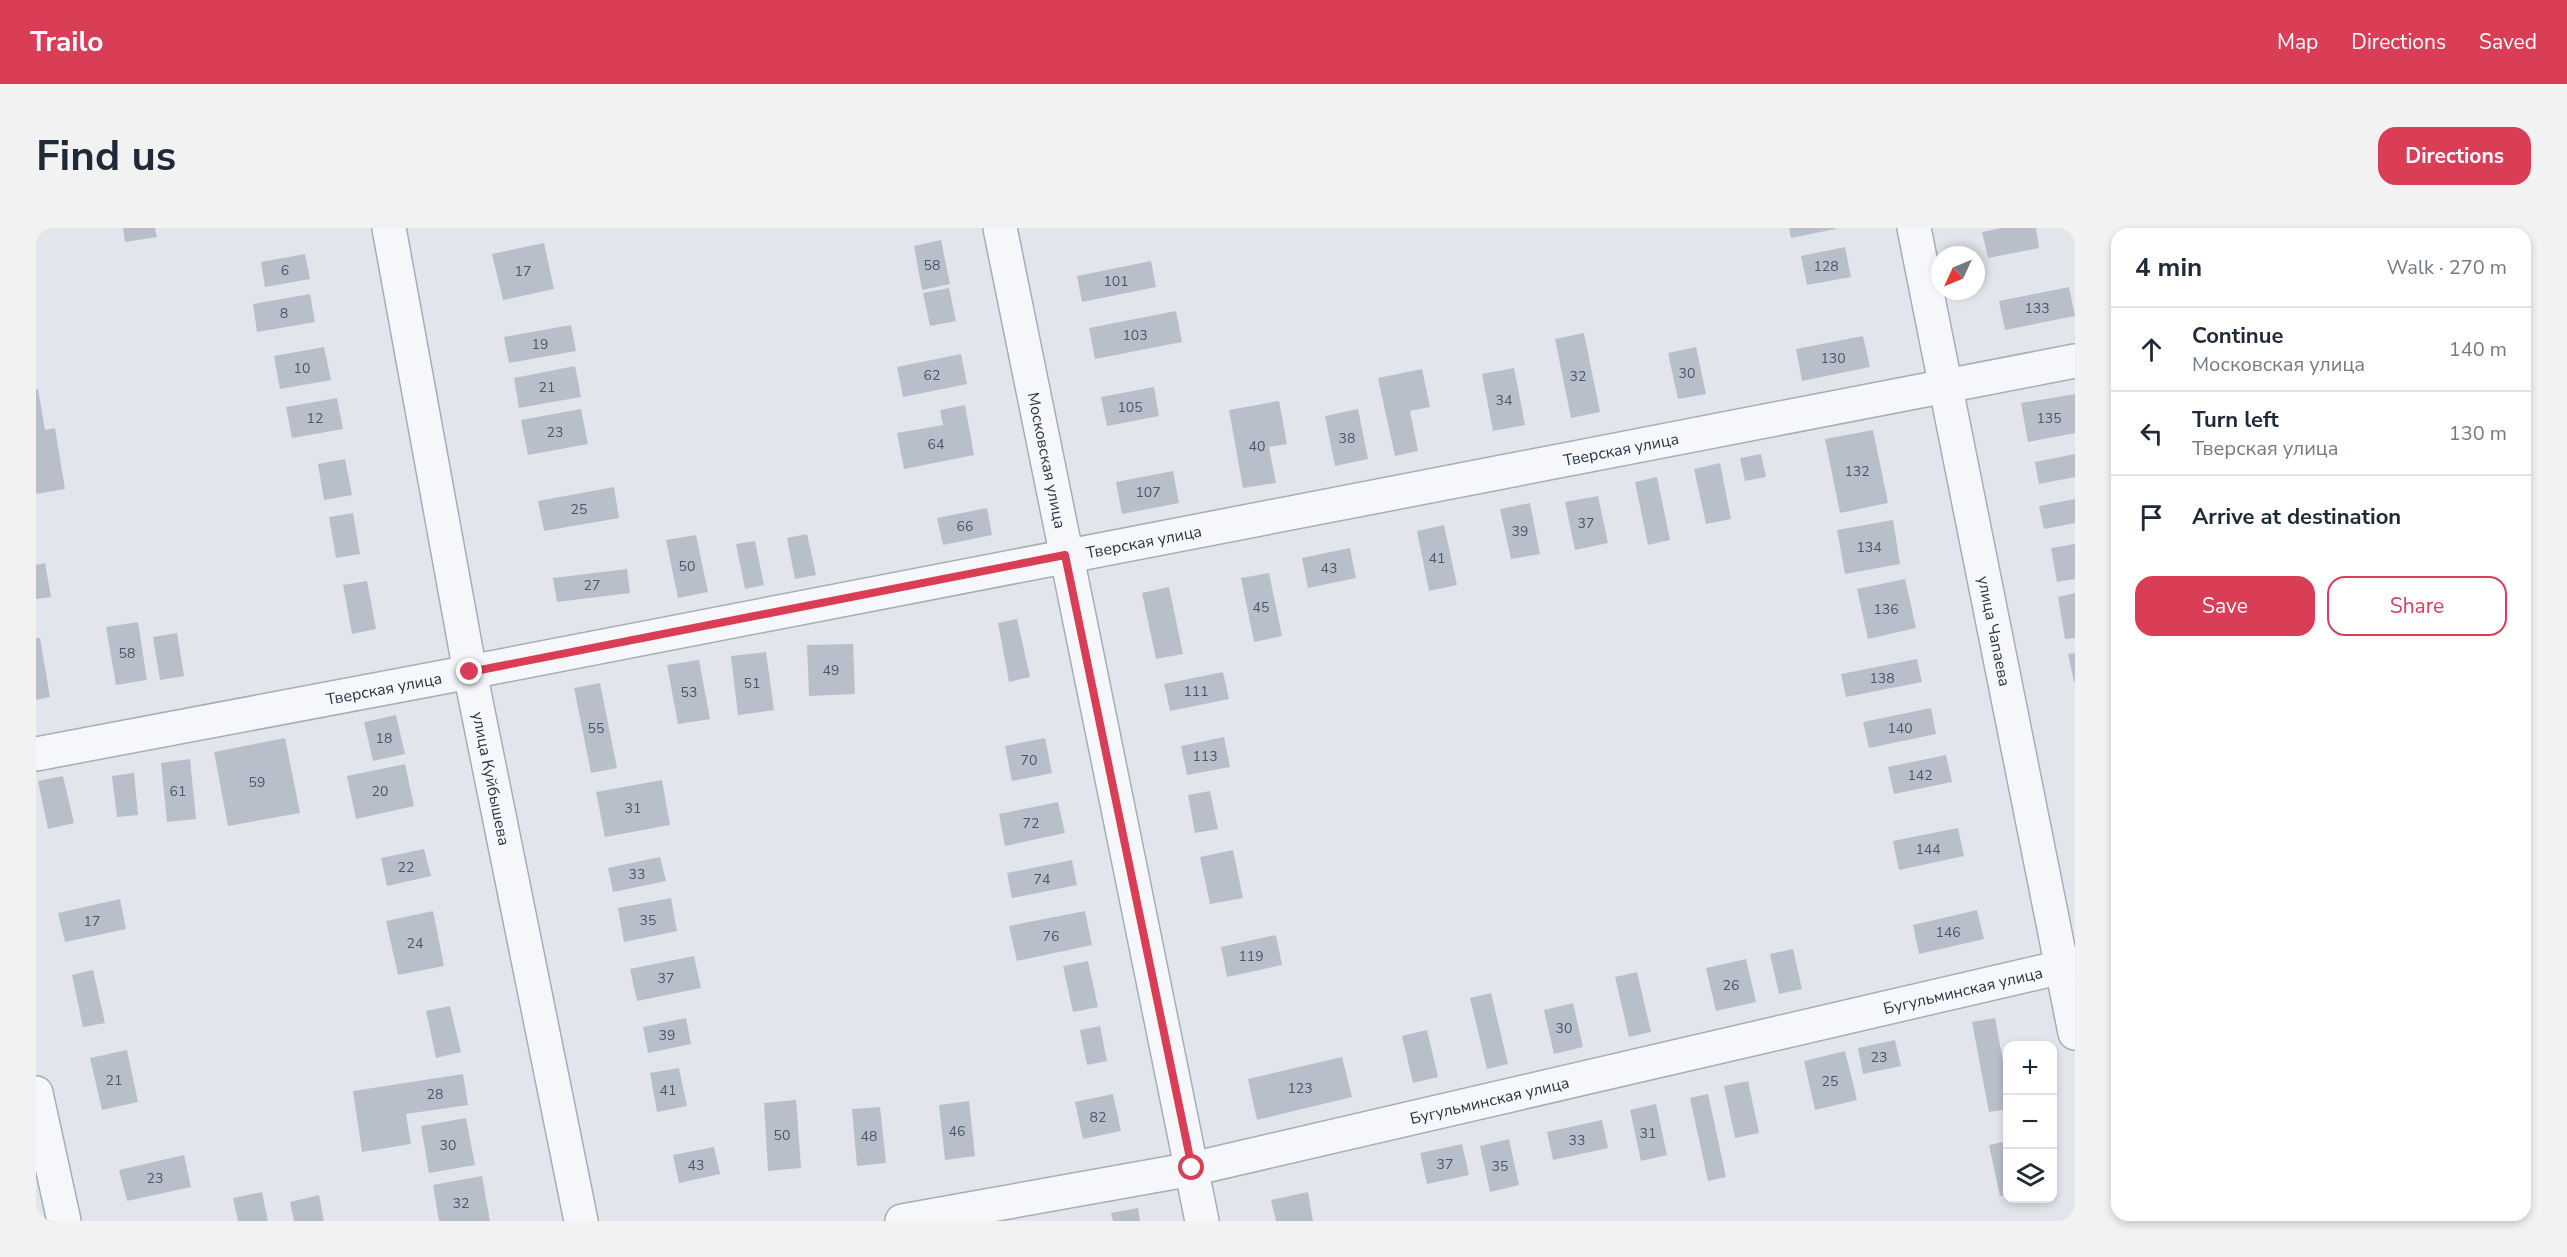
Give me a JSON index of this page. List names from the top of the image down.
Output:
{
  "streets": {
    "street": [
      "Тверская улица",
      "Московская улица",
      "улица Чапаева",
      "улица Куйбышева",
      "Бугульминская улица"
    ]
  },
  "crossings": [
    ["Тверская улица", "Московская улица"],
    ["Тверская улица", "улица Чапаева"],
    ["Тверская улица", "улица Куйбышева"],
    ["Московская улица", "Бугульминская улица"],
    ["улица Чапаева", "Бугульминская улица"]
  ],
  "house_numbers": [
    "58",
    "128",
    "6",
    "17",
    "101",
    "133",
    "8",
    "103",
    "19",
    "130",
    "10",
    "30",
    "62",
    "32",
    "21",
    "34",
    "105",
    "12",
    "135",
    "23",
    "38",
    "64",
    "40",
    "132",
    "107",
    "25",
    "37",
    "66",
    "39",
    "134",
    "41",
    "50",
    "43",
    "27",
    "45",
    "136",
    "58",
    "49",
    "138",
    "51",
    "111",
    "53",
    "55",
    "140",
    "18",
    "113",
    "70",
    "142",
    "59",
    "61",
    "20",
    "31",
    "72",
    "144",
    "22",
    "33",
    "74",
    "35",
    "17",
    "146",
    "76",
    "24",
    "119",
    "37",
    "26",
    "30",
    "39",
    "23",
    "21",
    "25",
    "123",
    "41",
    "28",
    "82",
    "46",
    "31",
    "50",
    "48",
    "33",
    "30",
    "37",
    "43",
    "35",
    "23",
    "32"
  ],
  "north": "bottom left",
  "page": {
    "header": "Trailo",
    "nav": ["Map", "Directions", "Saved"],
    "buttons": [
      "Directions",
      ["Save", "Share"]
    ],
    "title": "Find us",
    "heading": ["4 min", "Walk · 270 m"],
    "list": [
      ["Continue", "Московская улица", "140 m"],
      ["Turn left", "Тверская улица", "130 m"],
      "Arrive at destination"
    ],
    "map_buttons": ["+", "−"]
  }
}
